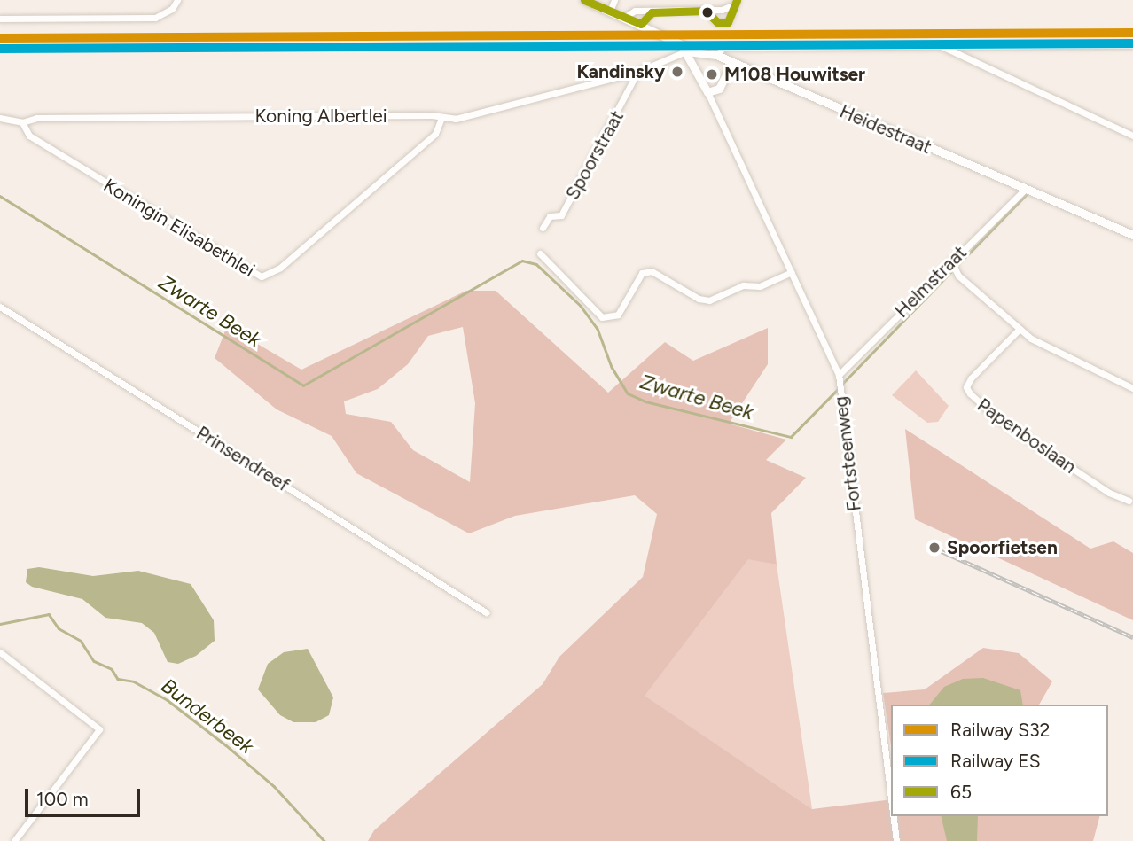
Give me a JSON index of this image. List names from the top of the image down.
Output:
{
  "streets": {
    "street": [
      "Koning Albertlei",
      "Heidestraat",
      "Spoorstraat",
      "Koningin Elisabethlei",
      "Helmstraat",
      "Papenboslaan",
      "Fortsteenweg",
      "Prinsendreef"
    ]
  },
  "crossings": [
    ["Koning Albertlei", "Spoorstraat"],
    ["Koning Albertlei", "Koningin Elisabethlei"],
    ["Heidestraat", "Helmstraat"],
    ["Heidestraat", "Fortsteenweg"],
    ["Helmstraat", "Fortsteenweg"]
  ],
  "water": ["Zwarte Beek", "Bunderbeek"],
  "places": ["Kandinsky", "M108 Houwitser", "Spoorfietsen"],
  "lines": ["transit line 65", "rail line S32", "rail line ES"],
  "legend": ["Railway S32", "Railway ES", "65"],
  "scale_bar": "100 m"
}
